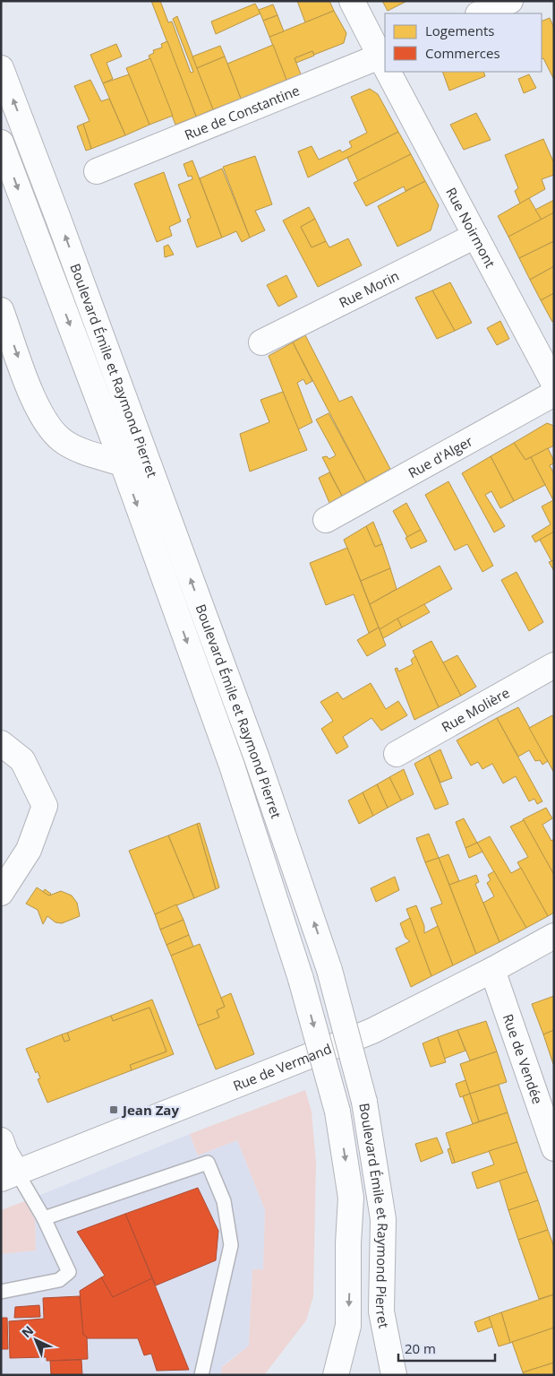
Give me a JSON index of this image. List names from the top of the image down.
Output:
{
  "streets": {
    "street": [
      "Rue de Constantine",
      "Rue Noirmont",
      "Rue Morin",
      "Boulevard Émile et Raymond Pierret",
      "Rue d'Alger",
      "Rue Molière",
      "Rue de Vendée",
      "Rue de Vermand"
    ]
  },
  "crossings": [
    ["Rue de Constantine", "Rue Noirmont"],
    ["Rue Noirmont", "Rue Morin"],
    ["Rue de Vendée", "Rue de Vermand"]
  ],
  "places": {
    "transit": ["Jean Zay"]
  },
  "legend": ["Logements", "Commerces"],
  "scale_bar": "20 m",
  "north": "top left"
}
